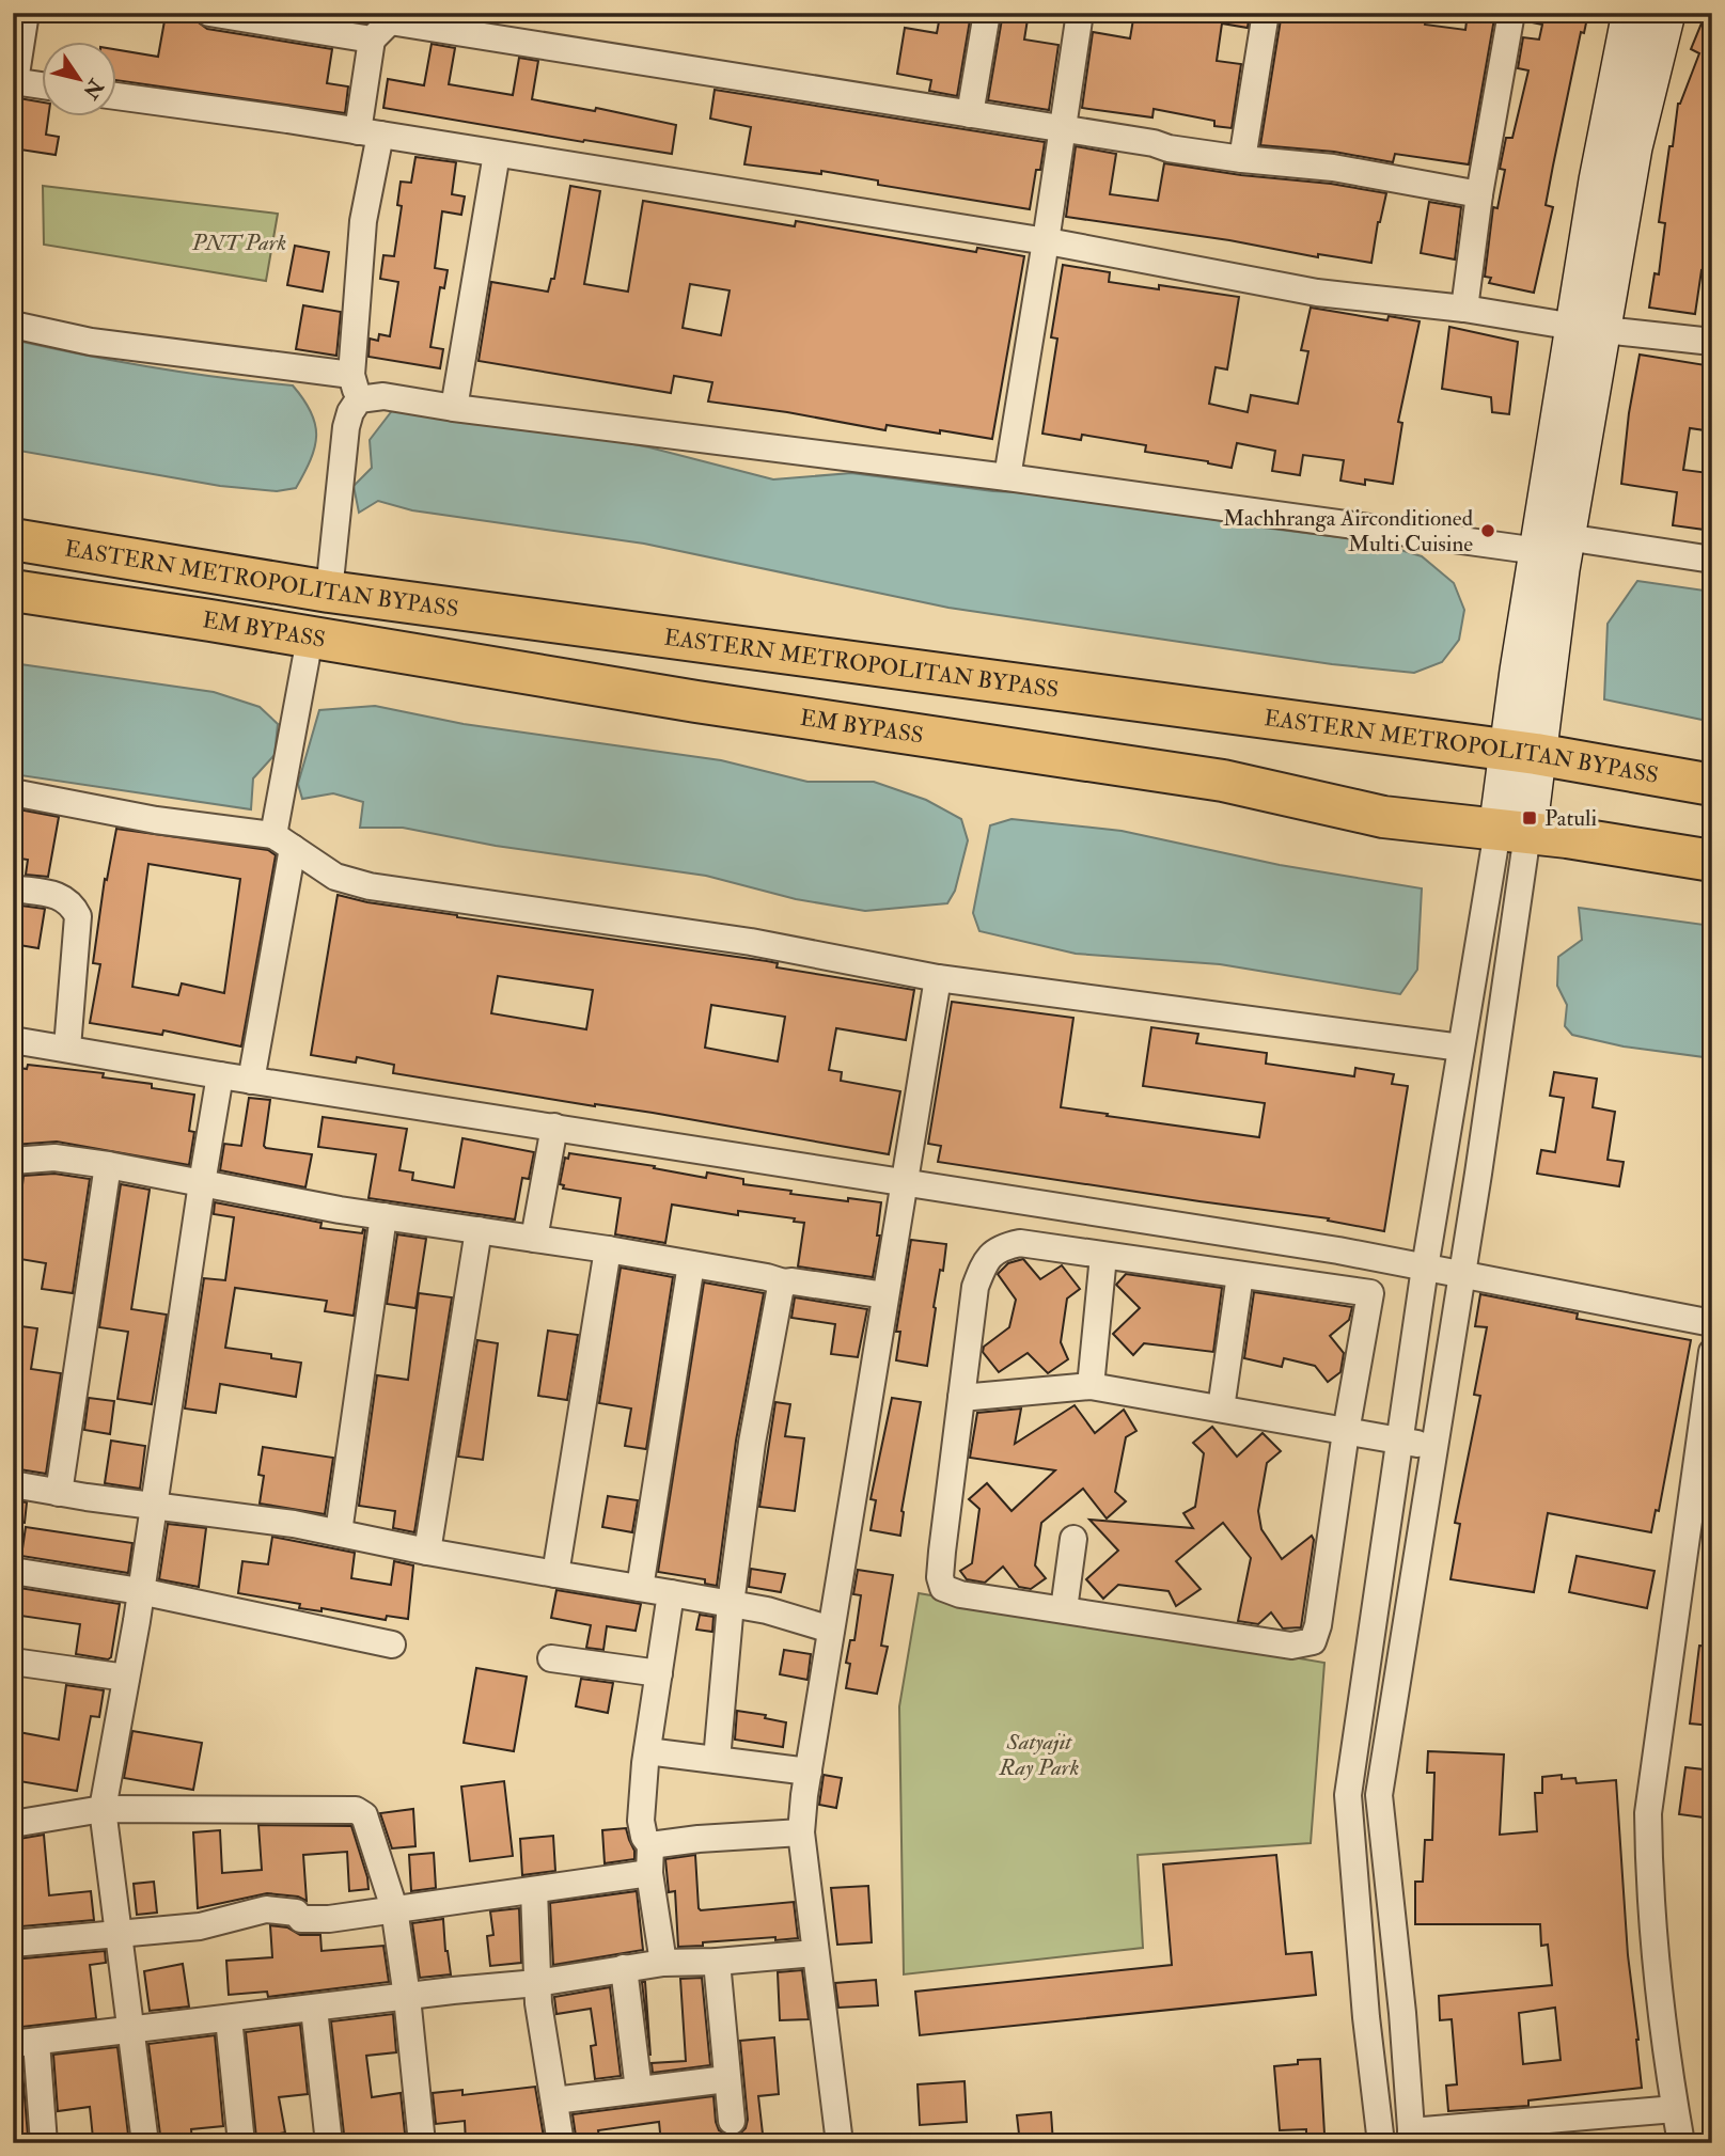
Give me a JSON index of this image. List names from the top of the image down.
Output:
{
  "streets": {
    "main road": ["EASTERN METROPOLITAN BYPASS", "EM BYPASS"]
  },
  "parks": ["PNT Park", "Satyajit Ray Park"],
  "places": {
    "other": ["Machhranga Airconditioned Multi Cuisine"],
    "transit": ["Patuli"]
  },
  "north": "bottom right"
}
